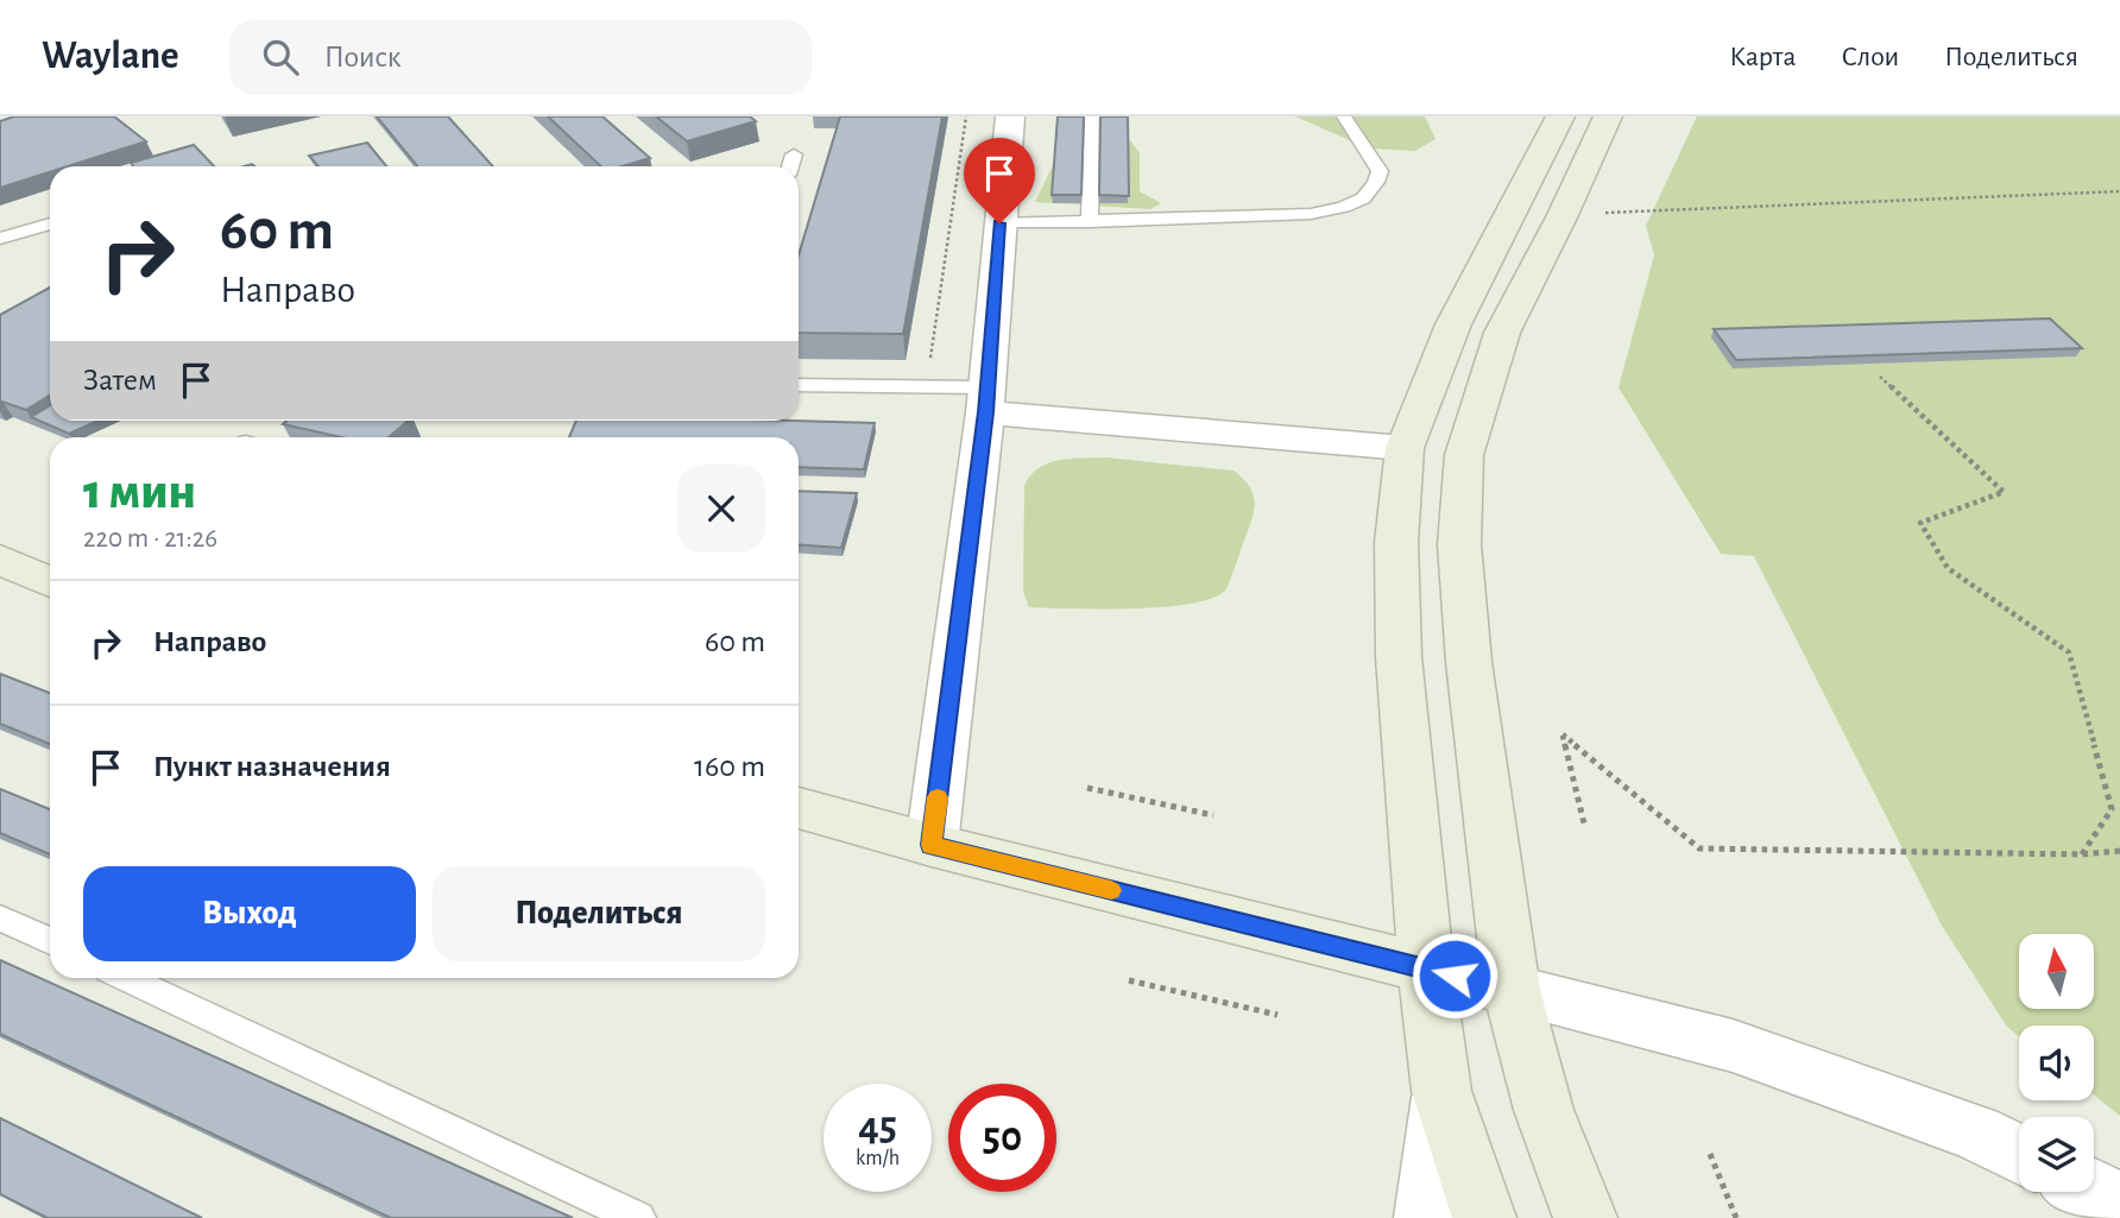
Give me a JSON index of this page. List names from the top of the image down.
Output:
{
  "north": "top",
  "page": {
    "header": "Waylane",
    "search": "Поиск",
    "nav": ["Карта", "Слои", "Поделиться"],
    "turn": ["60 m", "Направо"],
    "then": "Затем",
    "heading": ["1 мин", "220 m · 21:26"],
    "list": [
      {
        "name": "Направо",
        "value": "60 m"
      },
      {
        "name": "Пункт назначения",
        "value": "160 m"
      }
    ],
    "buttons": ["Выход", "Поделиться"],
    "speed": "45 km/h",
    "limit": "50"
  }
}
